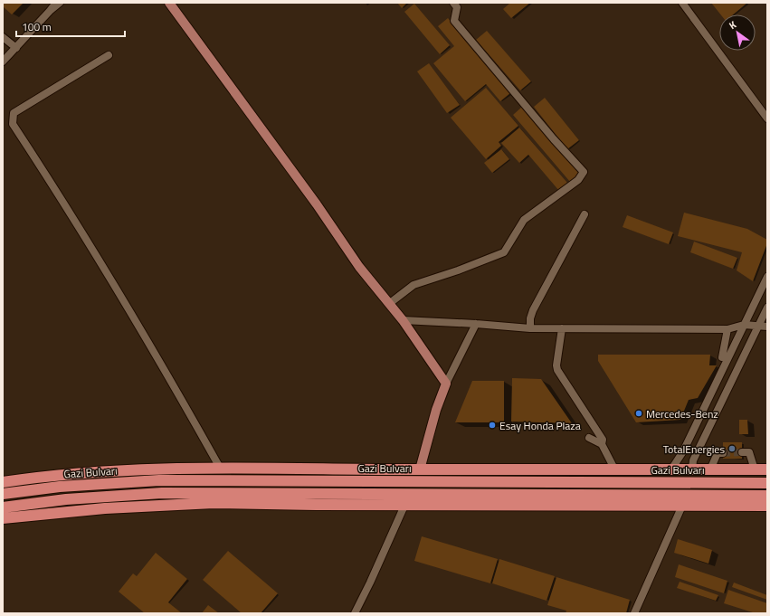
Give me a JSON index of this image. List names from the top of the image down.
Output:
{
  "streets": {
    "highway": ["Gazi Bulvarı"]
  },
  "places": ["Mercedes-Benz", "Esay Honda Plaza", "TotalEnergies"],
  "scale_bar": "100 m",
  "north": "top left"
}
